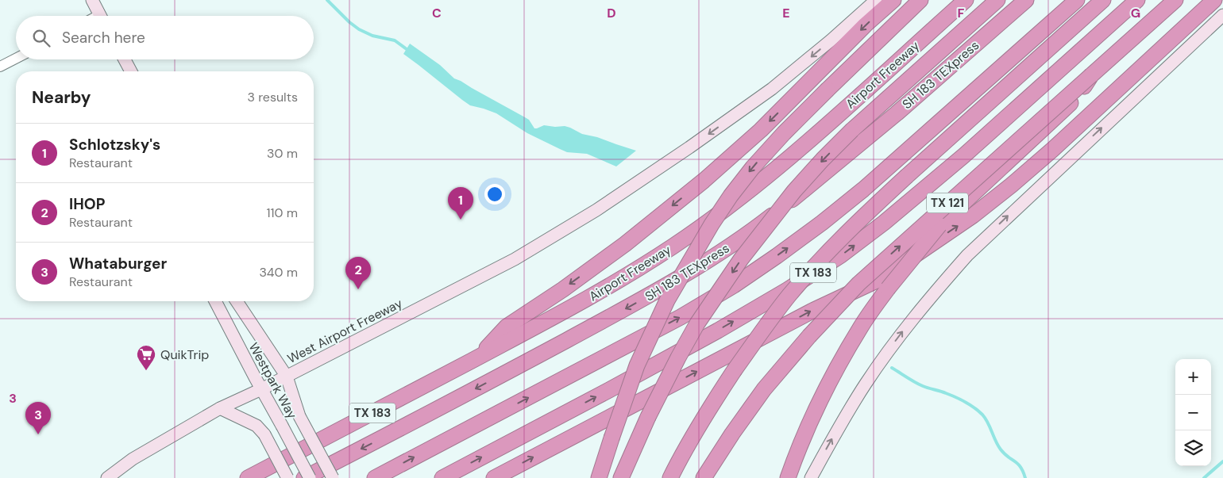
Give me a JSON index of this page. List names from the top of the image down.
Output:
{
  "streets": {
    "highway": [
      "Airport Freeway",
      "SH 183 TEXpress",
      "TX 121",
      "TX 183"
    ],
    "main road": ["West Airport Freeway", "Westpark Way"]
  },
  "crossings": [
    ["West Airport Freeway", "Westpark Way"]
  ],
  "one_way": ["West Airport Freeway"],
  "places": {
    "supermarket": ["QuikTrip"]
  },
  "page": {
    "search": "Search here",
    "heading": ["Nearby", "3 results"],
    "list": [
      {
        "mark": "1",
        "name": "Schlotzsky's",
        "note": "Restaurant",
        "value": "30 m"
      },
      {
        "mark": "2",
        "name": "IHOP",
        "note": "Restaurant",
        "value": "110 m"
      },
      {
        "mark": "3",
        "name": "Whataburger",
        "note": "Restaurant",
        "value": "340 m"
      }
    ],
    "pins": ["1", "2", "3"],
    "map_buttons": ["+", "−"]
  },
  "grid": {
    "columns": [
      "C",
      "D",
      "E",
      "F",
      "G"
    ],
    "rows": ["3"]
  }
}
